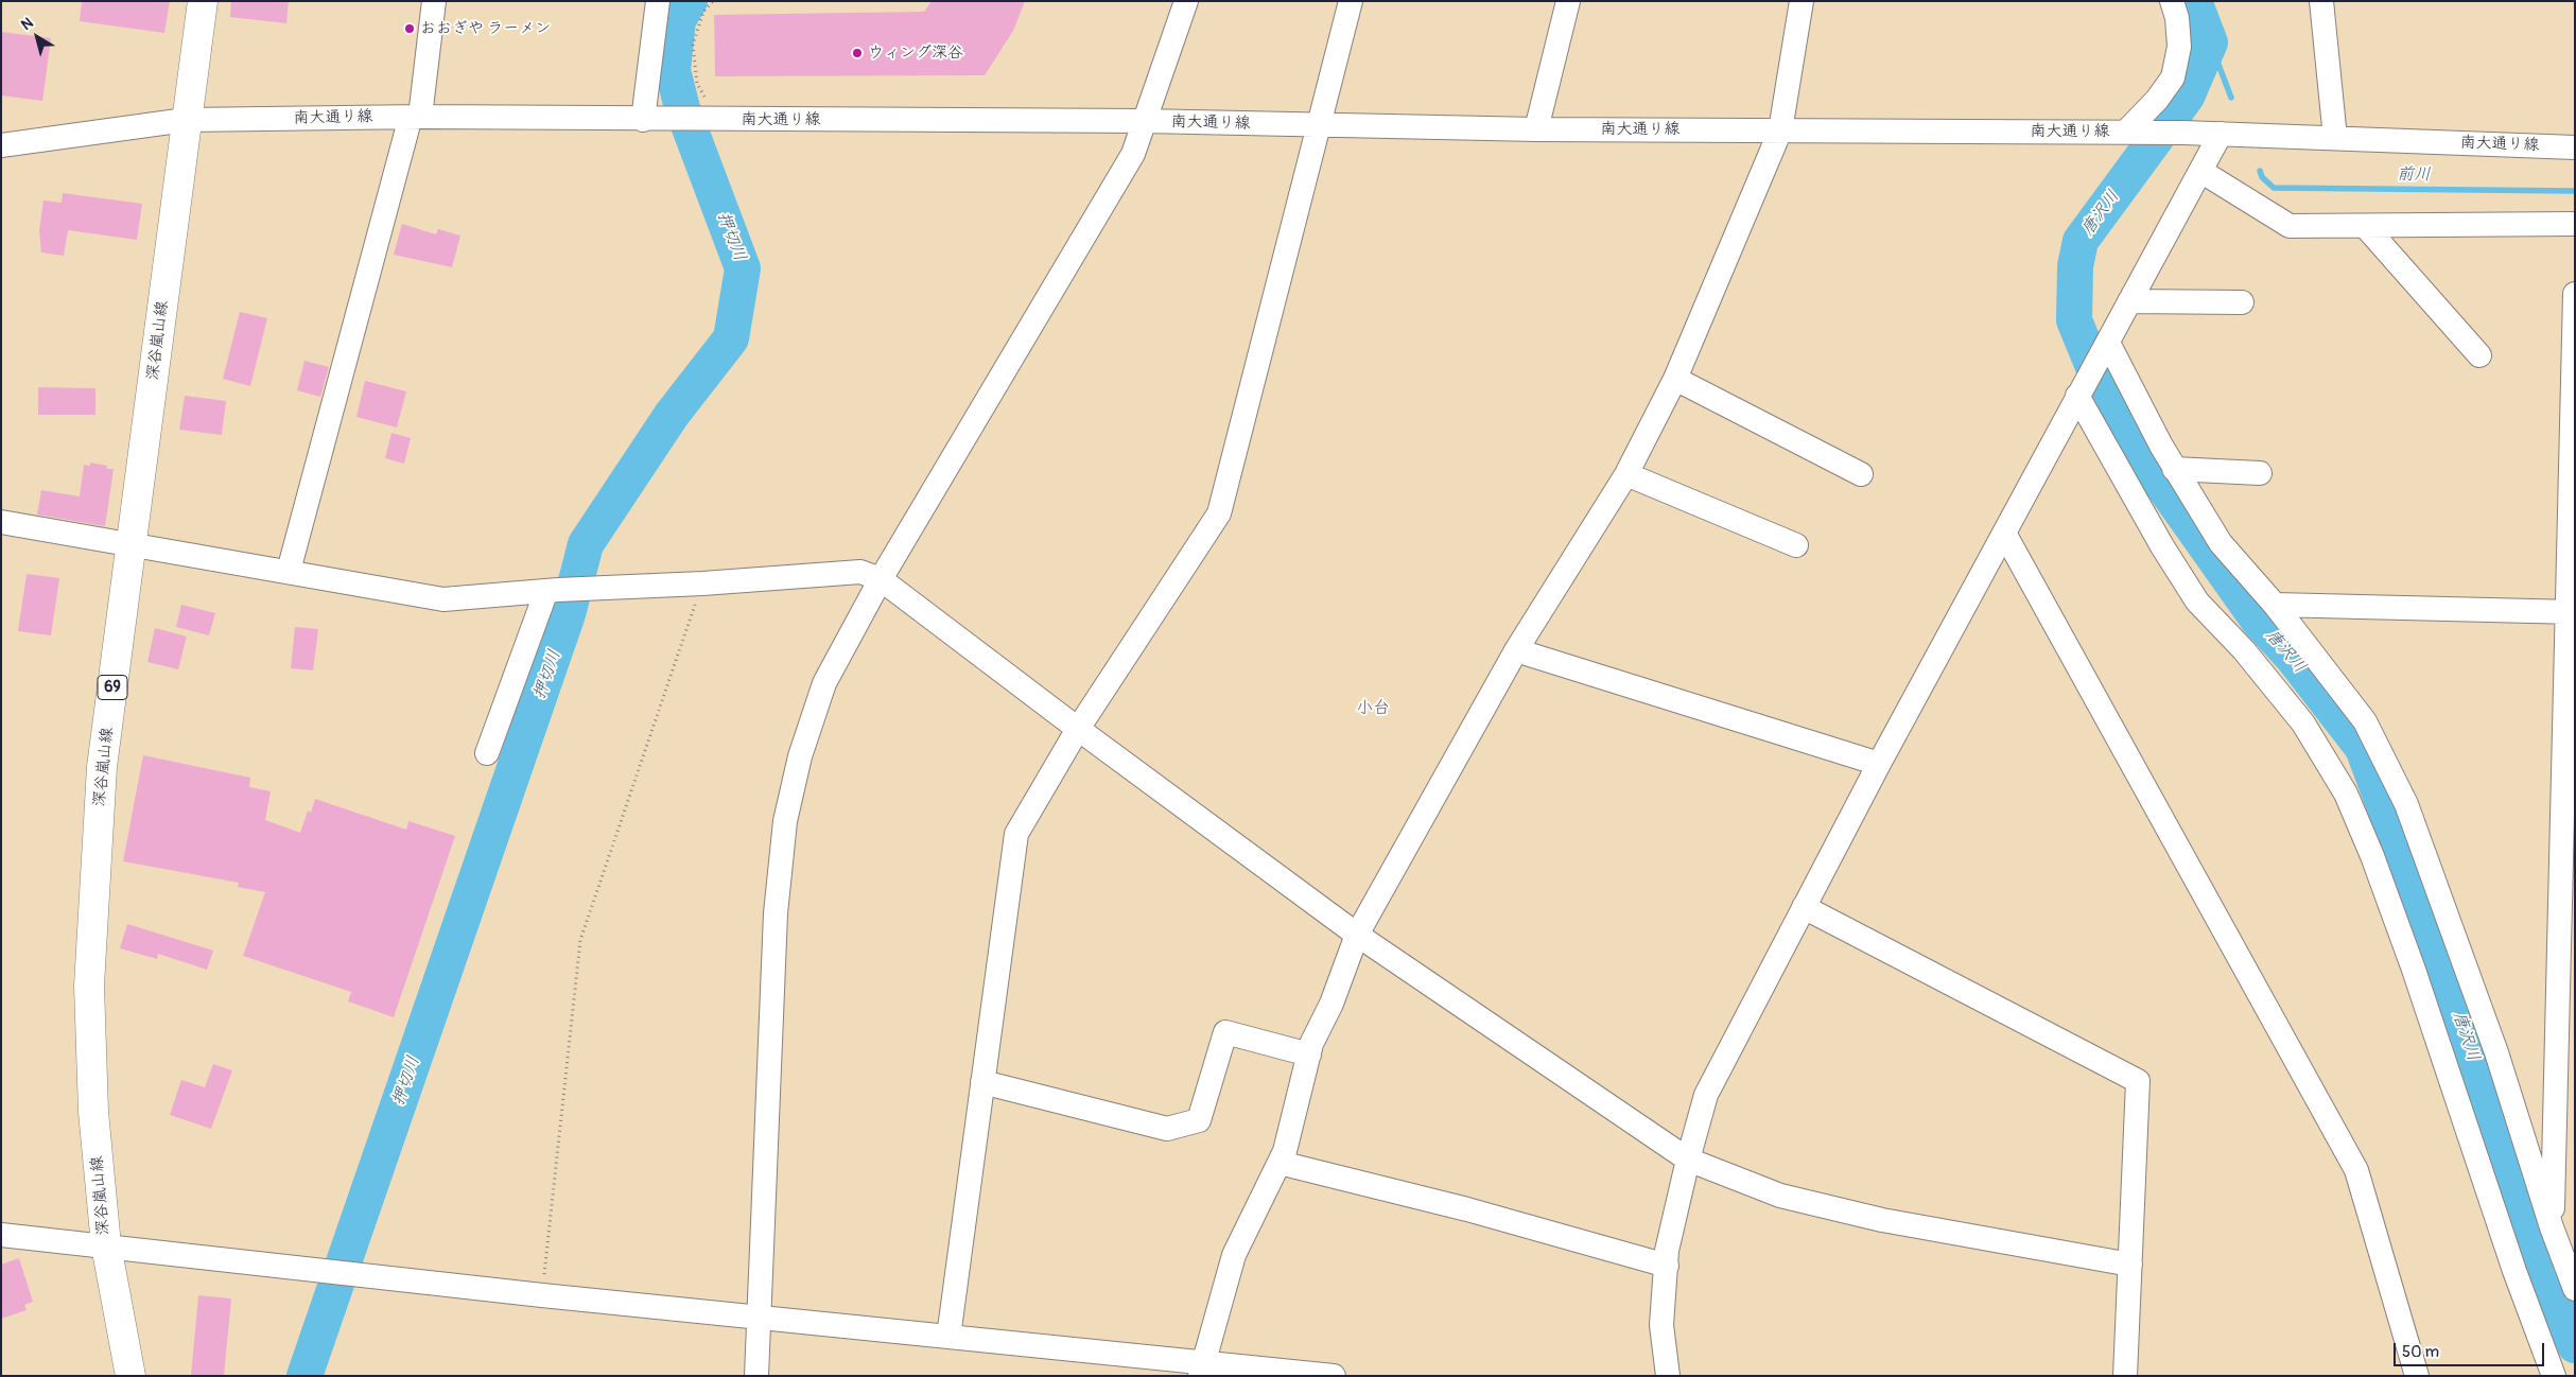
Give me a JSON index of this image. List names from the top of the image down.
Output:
{
  "streets": {
    "main road": ["深谷嵐山線", "69"],
    "street": ["南大通り線"]
  },
  "crossings": [
    ["南大通り線", "深谷嵐山線"]
  ],
  "districts": ["小台"],
  "water": ["前川", "唐沢川", "押切川"],
  "places": ["おおぎや ラーメン", "ウィング深谷"],
  "scale_bar": "50 m",
  "north": "top left"
}
